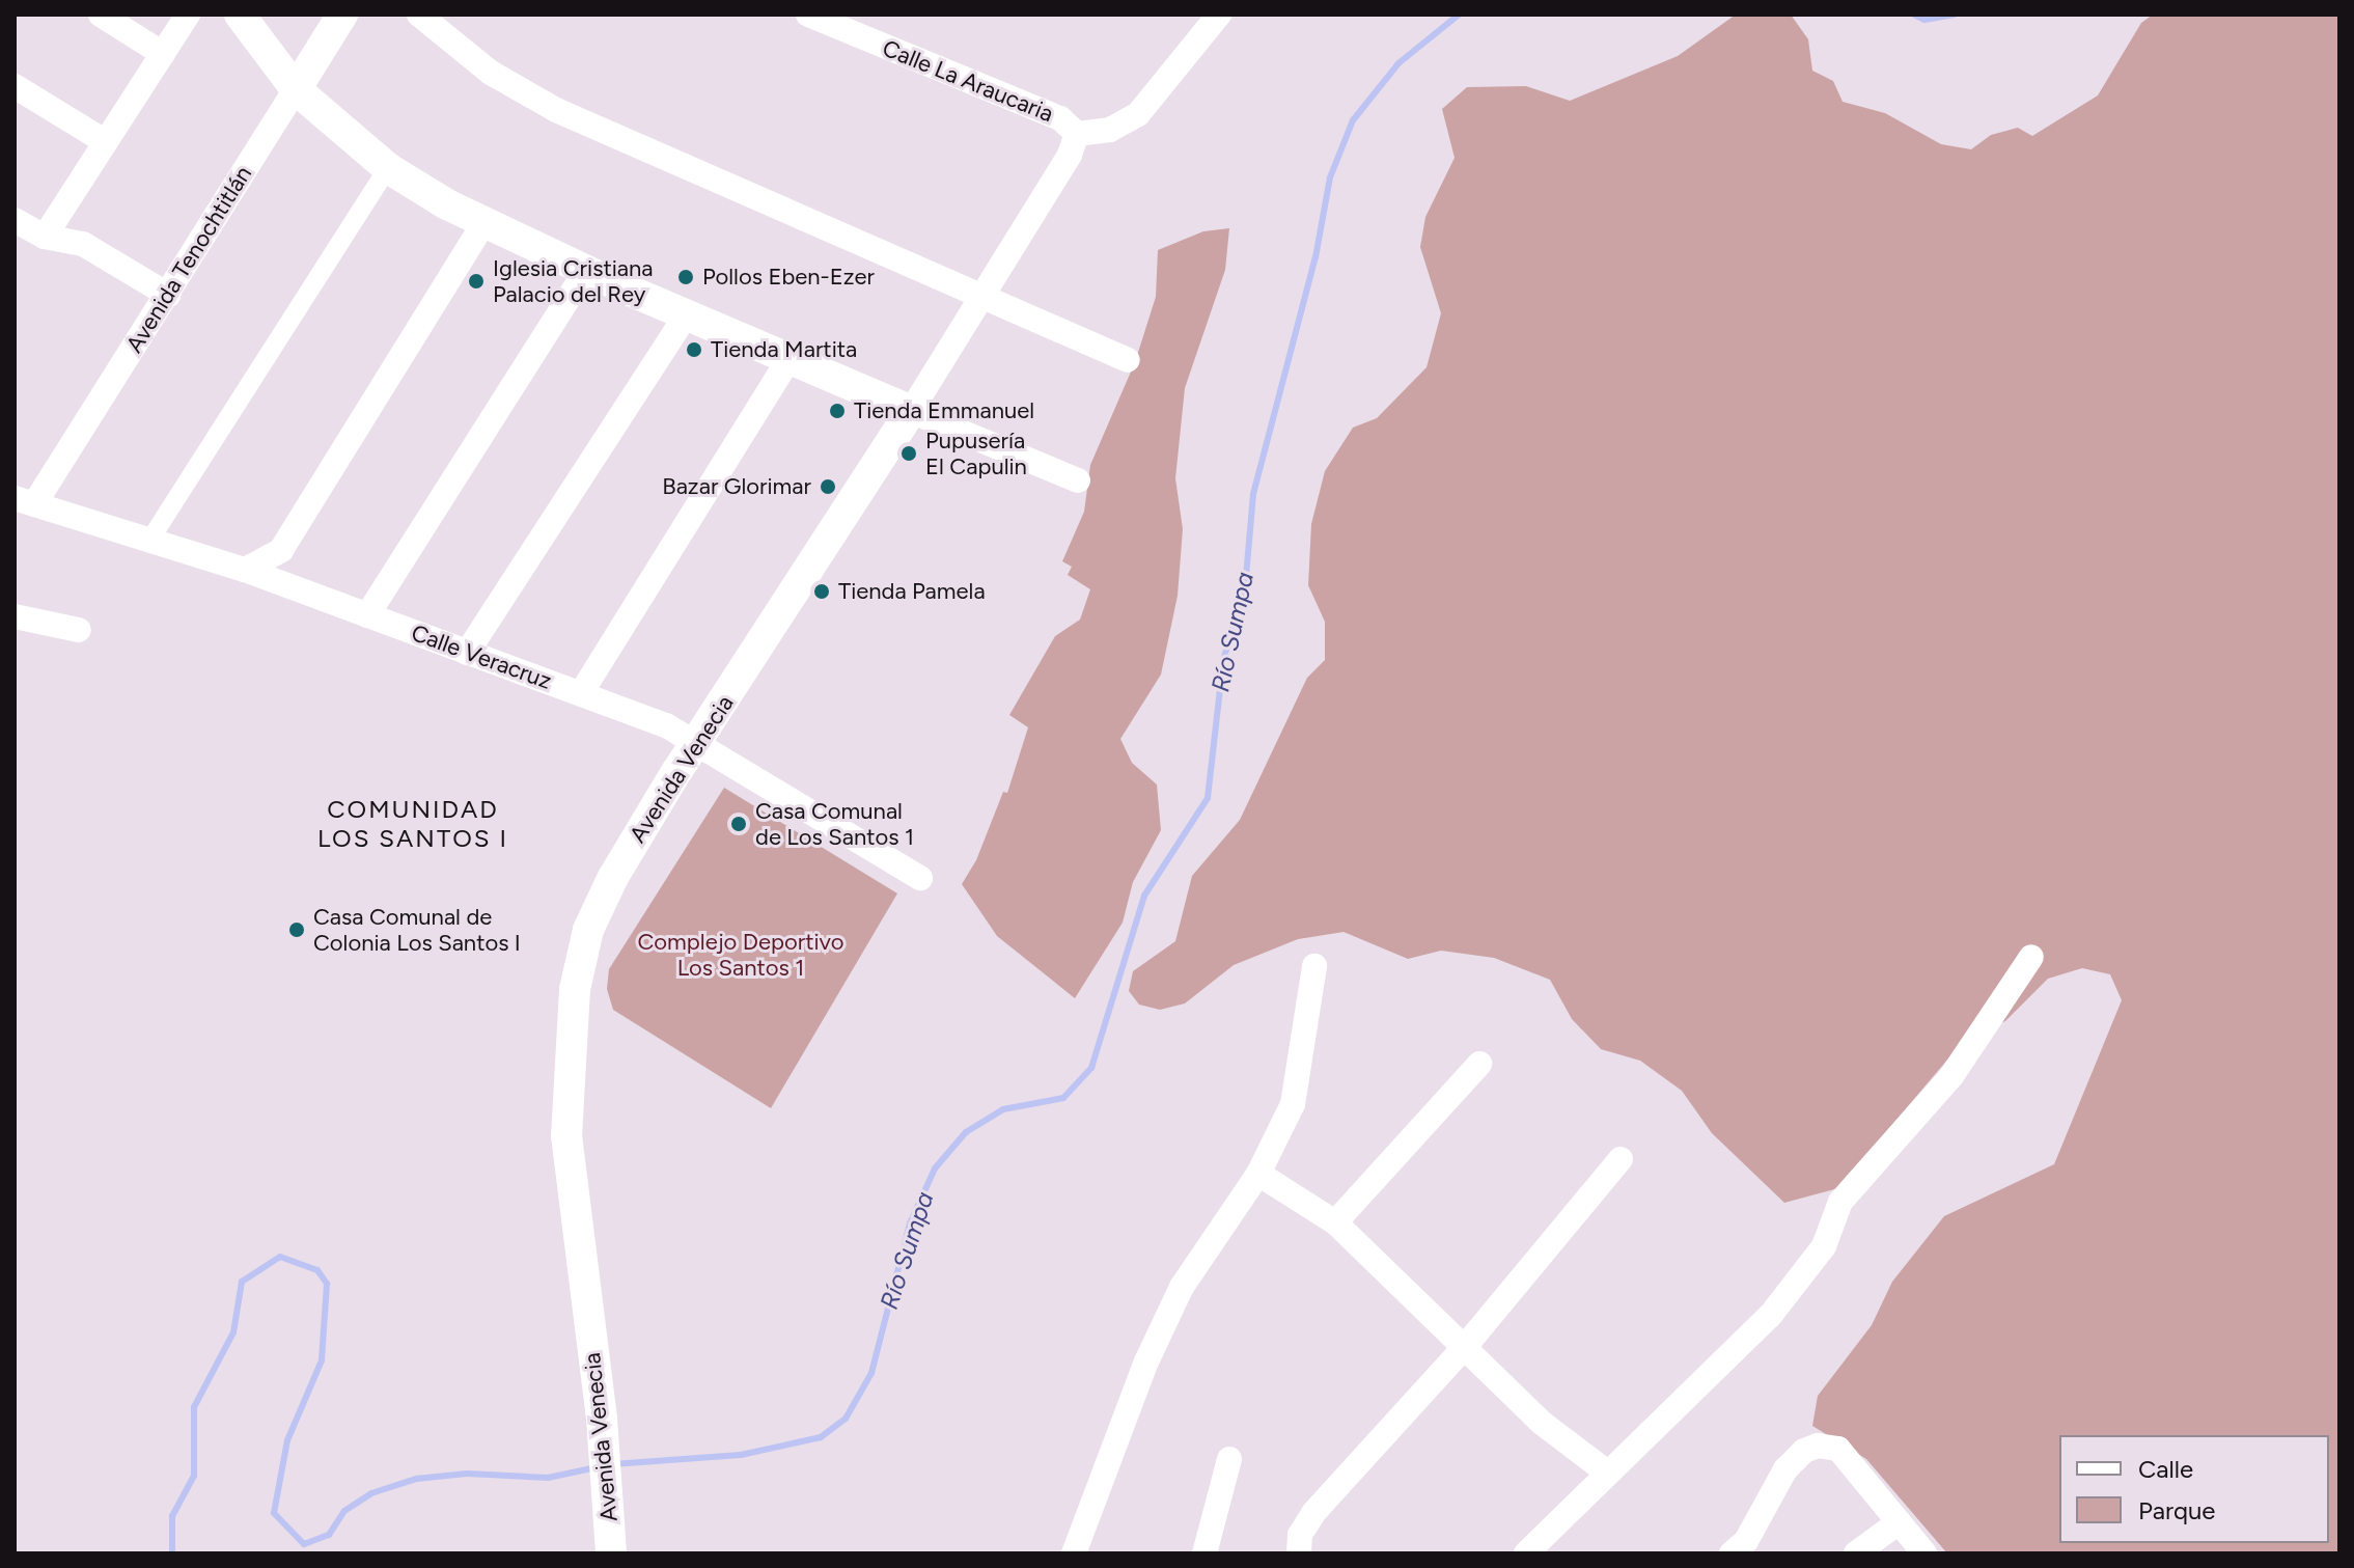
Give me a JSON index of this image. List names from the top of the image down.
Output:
{
  "streets": {
    "street": [
      "Calle La Araucaria",
      "Avenida Tenochtitlán",
      "Calle Veracruz",
      "Avenida Venecia"
    ]
  },
  "crossings": [
    ["Calle La Araucaria", "Avenida Venecia"],
    ["Avenida Tenochtitlán", "Calle Veracruz"],
    ["Calle Veracruz", "Avenida Venecia"]
  ],
  "districts": ["COMUNIDAD LOS SANTOS I"],
  "water": ["Río Sumpa"],
  "parks": ["Complejo Deportivo Los Santos 1"],
  "places": [
    "Pollos Eben-Ezer",
    "Iglesia Cristiana Palacio del Rey",
    "Tienda Martita",
    "Tienda Emmanuel",
    "Pupusería El Capulin",
    "Bazar Glorimar",
    "Tienda Pamela",
    "Casa Comunal de Los Santos 1",
    "Casa Comunal de Colonia Los Santos I"
  ],
  "legend": ["Calle", "Parque"]
}
